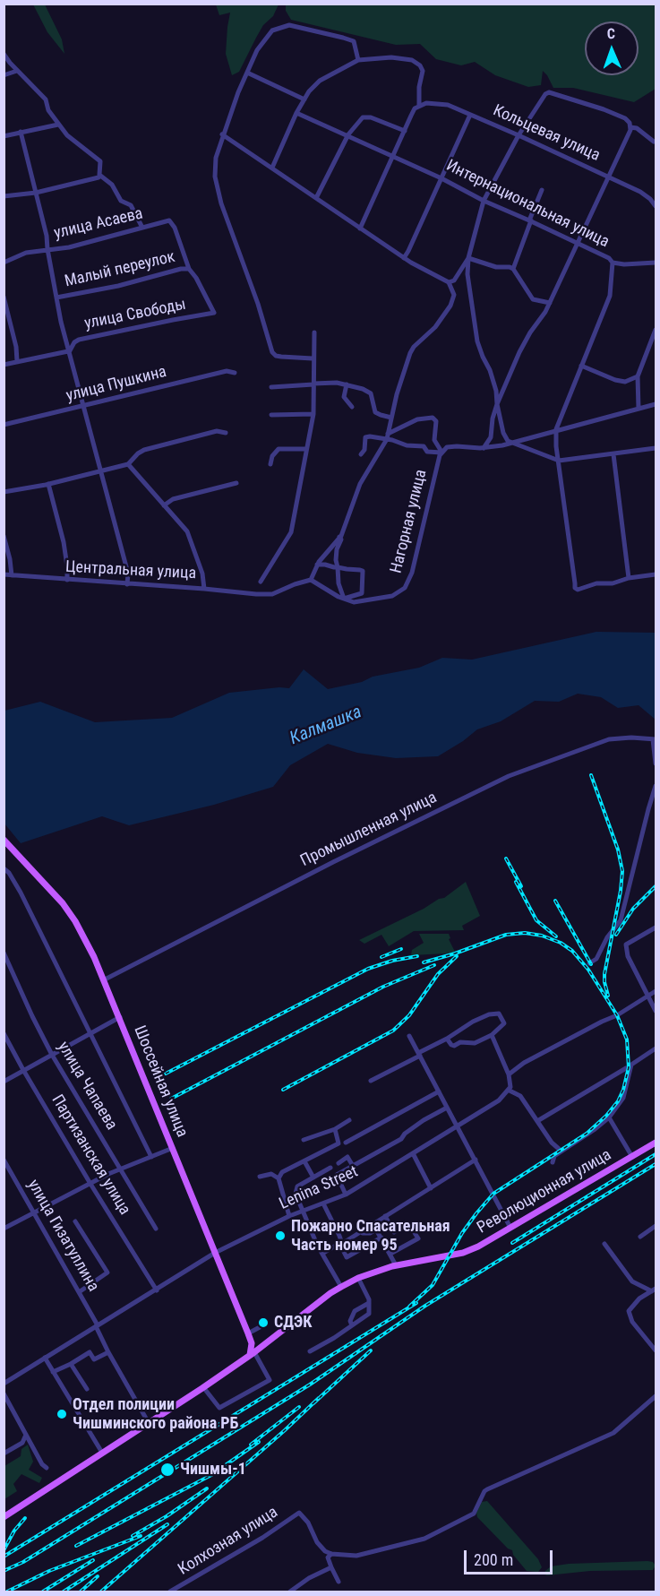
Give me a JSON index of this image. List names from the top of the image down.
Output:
{
  "streets": {
    "main road": ["Шоссейная улица", "Революционная улица"],
    "street": [
      "Кольцевая улица",
      "Интернациональная улица",
      "улица Асаева",
      "Малый переулок",
      "улица Свободы",
      "улица Пушкина",
      "Нагорная улица",
      "Центральная улица",
      "Промышленная улица",
      "улица Чапаева",
      "Партизанская улица",
      "Lenina Street",
      "улица Гизатуллина",
      "Колхозная улица"
    ]
  },
  "crossings": [
    ["улица Асаева", "Малый переулок"],
    ["улица Асаева", "улица Свободы"],
    ["Малый переулок", "улица Свободы"],
    ["Нагорная улица", "Центральная улица"],
    ["Промышленная улица", "Шоссейная улица"],
    ["Шоссейная улица", "Lenina Street"],
    ["Шоссейная улица", "Революционная улица"],
    ["Партизанская улица", "Lenina Street"],
    ["Lenina Street", "улица Гизатуллина"],
    ["Революционная улица", "улица Гизатуллина"]
  ],
  "water": ["Калмашка"],
  "places": [
    "Пожарно Спасательная Часть номер 95",
    "СДЭК",
    "Отдел полиции Чишминского района РБ",
    "Чишмы-1"
  ],
  "scale_bar": "200 m",
  "north": "top"
}
